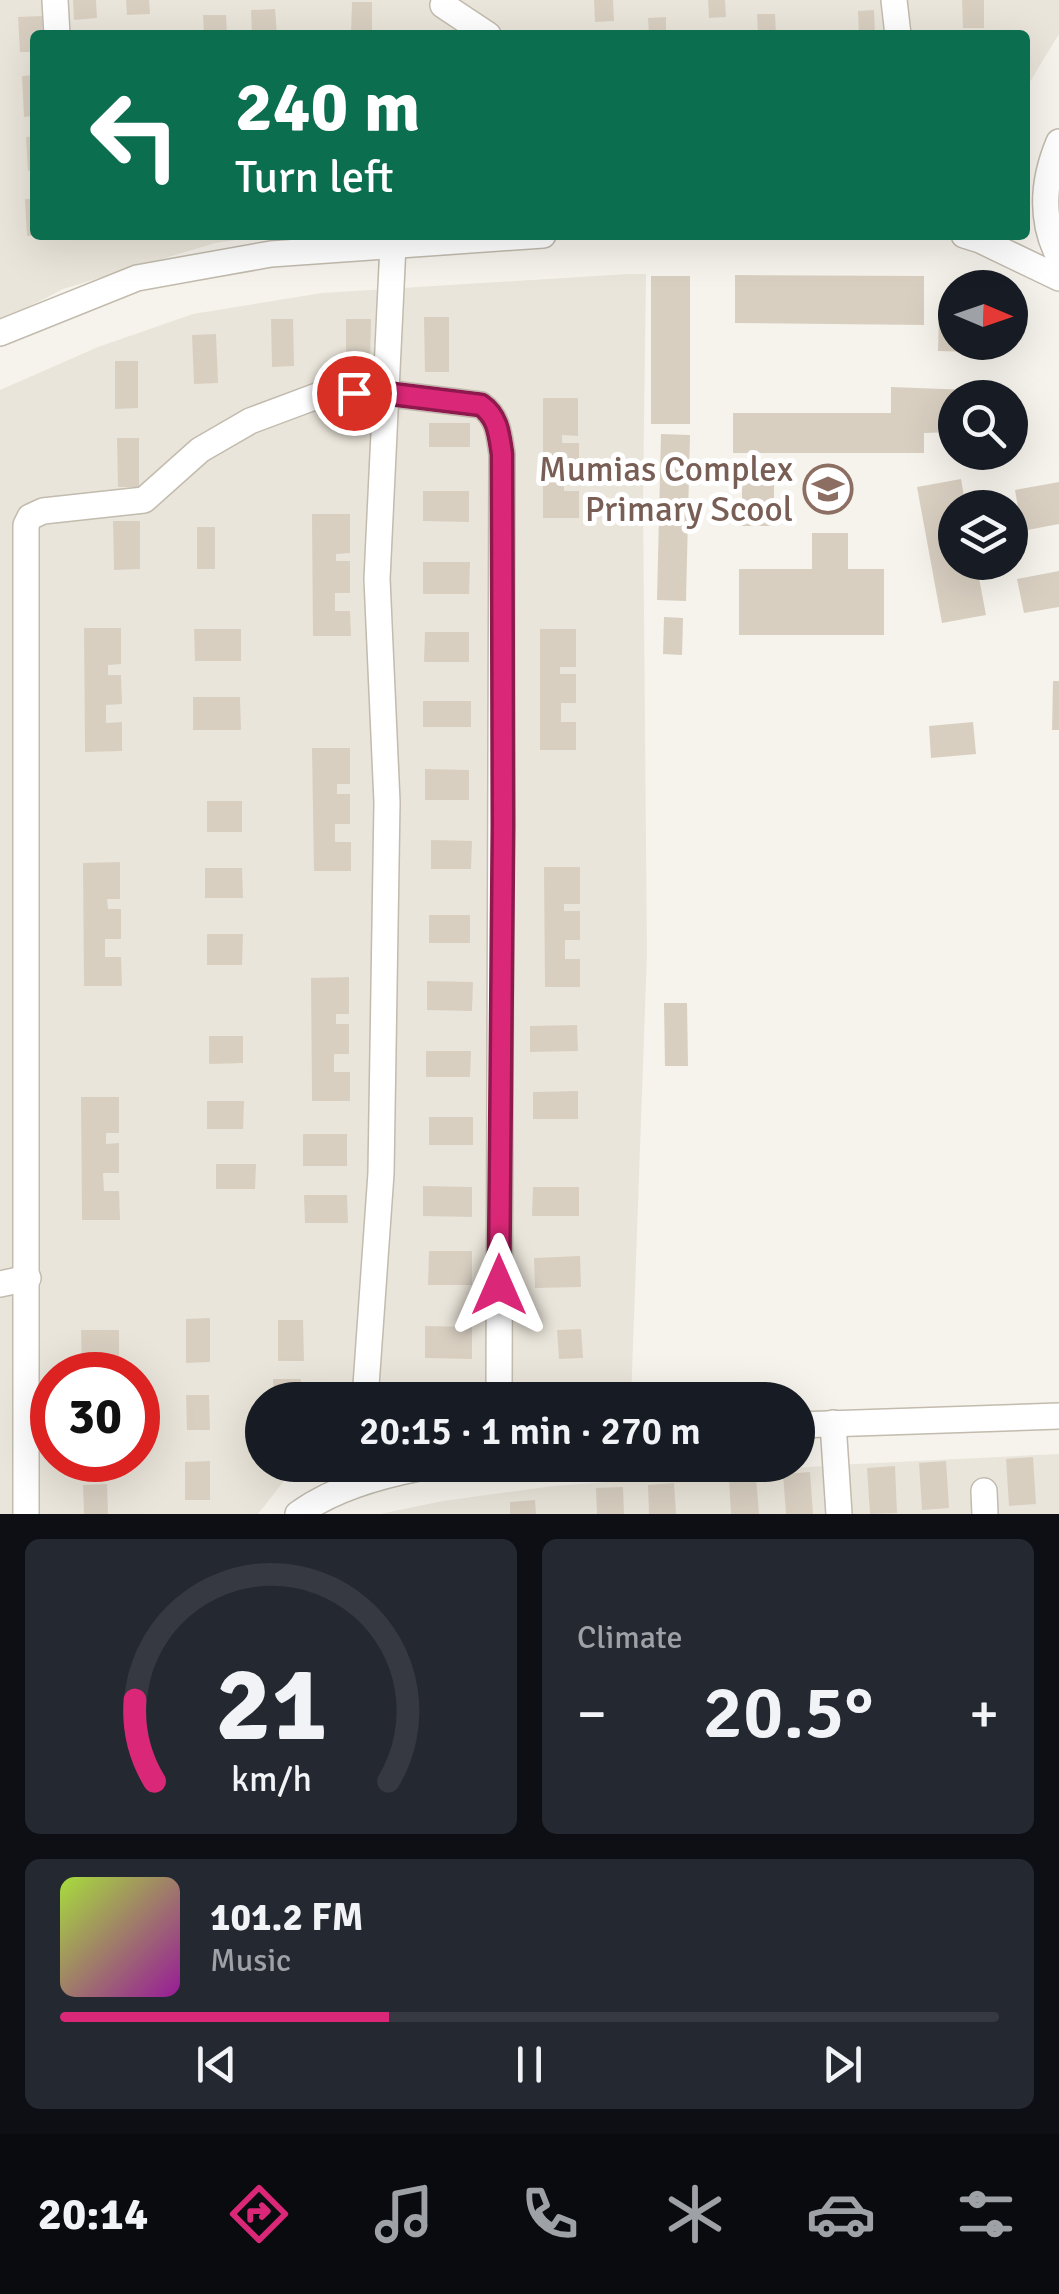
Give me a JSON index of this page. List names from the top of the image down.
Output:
{
  "places": {
    "school or university": ["Mumias Complex Primary Scool"]
  },
  "north": "right",
  "page": {
    "turn": ["240 m", "Turn left"],
    "limit": "30",
    "trip": "20:15 · 1 min · 270 m",
    "tile": "Climate",
    "heat": ["−", "20.5°", "+"],
    "song": ["101.2 FM", "Music"],
    "tabs": "20:14",
    "gauge": ["21", "km/h"]
  }
}
